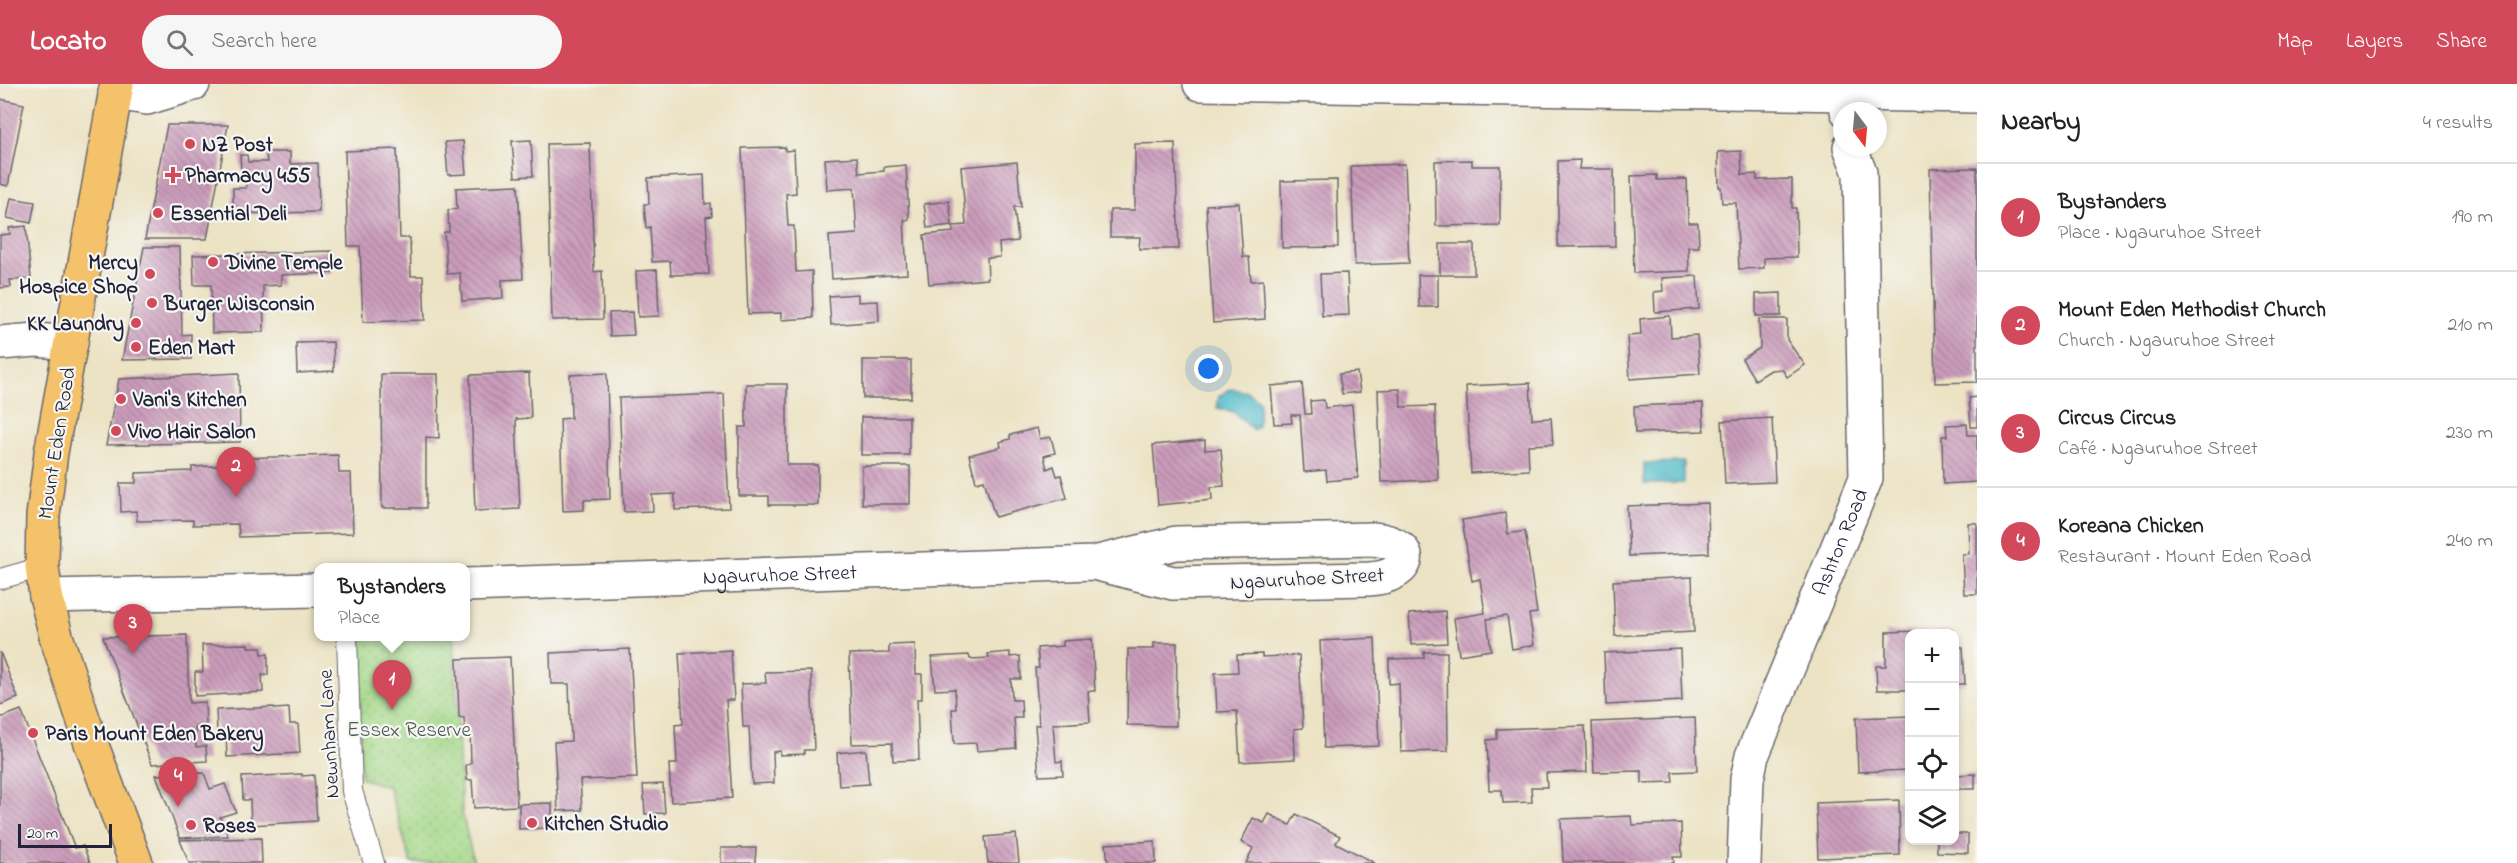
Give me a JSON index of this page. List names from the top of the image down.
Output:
{
  "streets": {
    "main road": ["Mount Eden Road"],
    "street": ["Ashton Road", "Ngauruhoe Street"],
    "lane": ["Newnham Lane"]
  },
  "parks": ["Essex Reserve"],
  "places": {
    "other": [
      "NZ Post",
      "Essential Deli",
      "Divine Temple",
      "Mercy Hospice Shop",
      "Burger Wisconsin",
      "KK Laundry",
      "Eden Mart",
      "Vani's Kitchen",
      "Vivo Hair Salon",
      "Paris Mount Eden Bakery",
      "Kitchen Studio",
      "Roses"
    ],
    "health": ["Pharmacy 455"]
  },
  "scale_bar": "20 m",
  "north": "bottom",
  "page": {
    "header": "Locato",
    "search": "Search here",
    "nav": ["Map", "Layers", "Share"],
    "heading": ["Nearby", "4 results"],
    "list": [
      {
        "mark": "1",
        "name": "Bystanders",
        "note": "Place · Ngauruhoe Street",
        "value": "190 m"
      },
      {
        "mark": "2",
        "name": "Mount Eden Methodist Church",
        "note": "Church · Ngauruhoe Street",
        "value": "210 m"
      },
      {
        "mark": "3",
        "name": "Circus Circus",
        "note": "Café · Ngauruhoe Street",
        "value": "230 m"
      },
      {
        "mark": "4",
        "name": "Koreana Chicken",
        "note": "Restaurant · Mount Eden Road",
        "value": "240 m"
      }
    ],
    "pins": [
      "2",
      "3",
      "1",
      "4"
    ],
    "popup": ["Bystanders", "Place"],
    "map_buttons": ["+", "−"],
    "scale": "20 m"
  }
}
